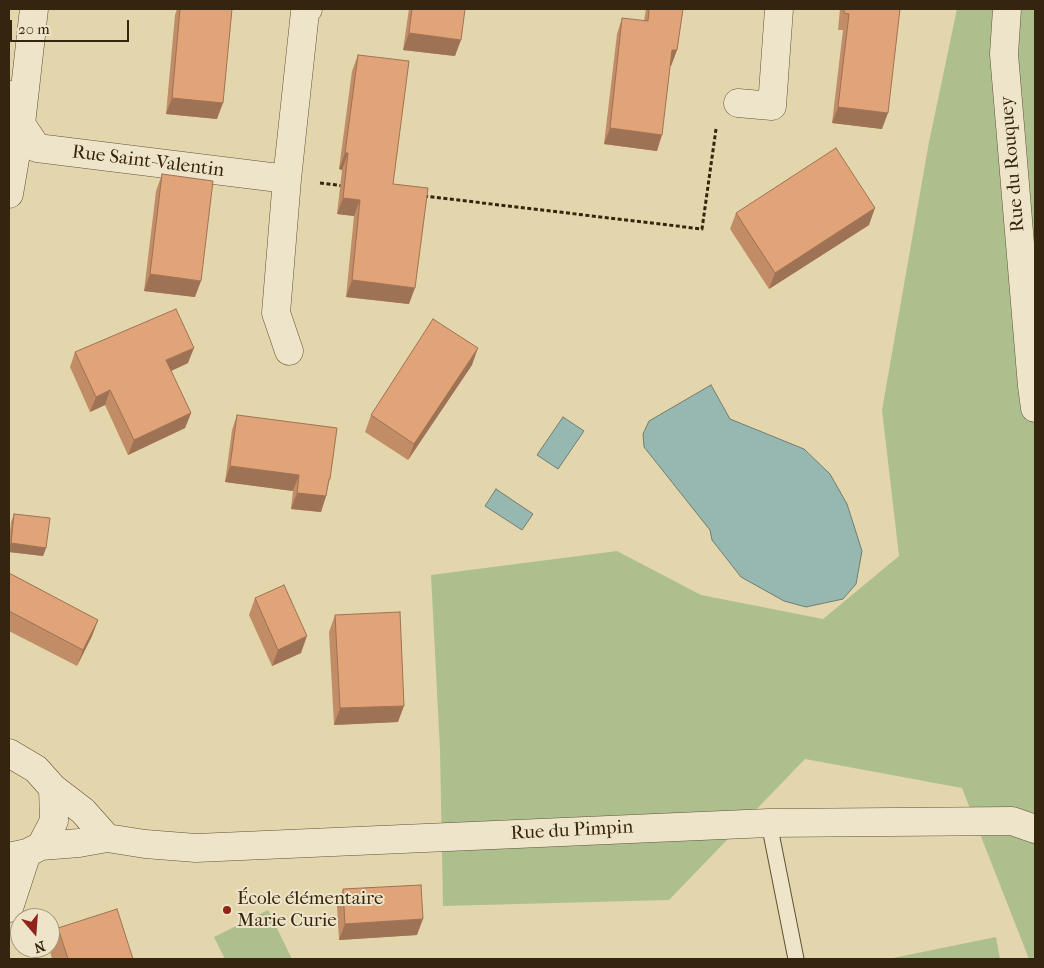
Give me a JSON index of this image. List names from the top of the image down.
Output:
{
  "streets": {
    "street": ["Rue Saint-Valentin", "Rue du Rouquey", "Rue du Pimpin"]
  },
  "places": ["École élémentaire Marie Curie"],
  "scale_bar": "20 m",
  "north": "bottom"
}
